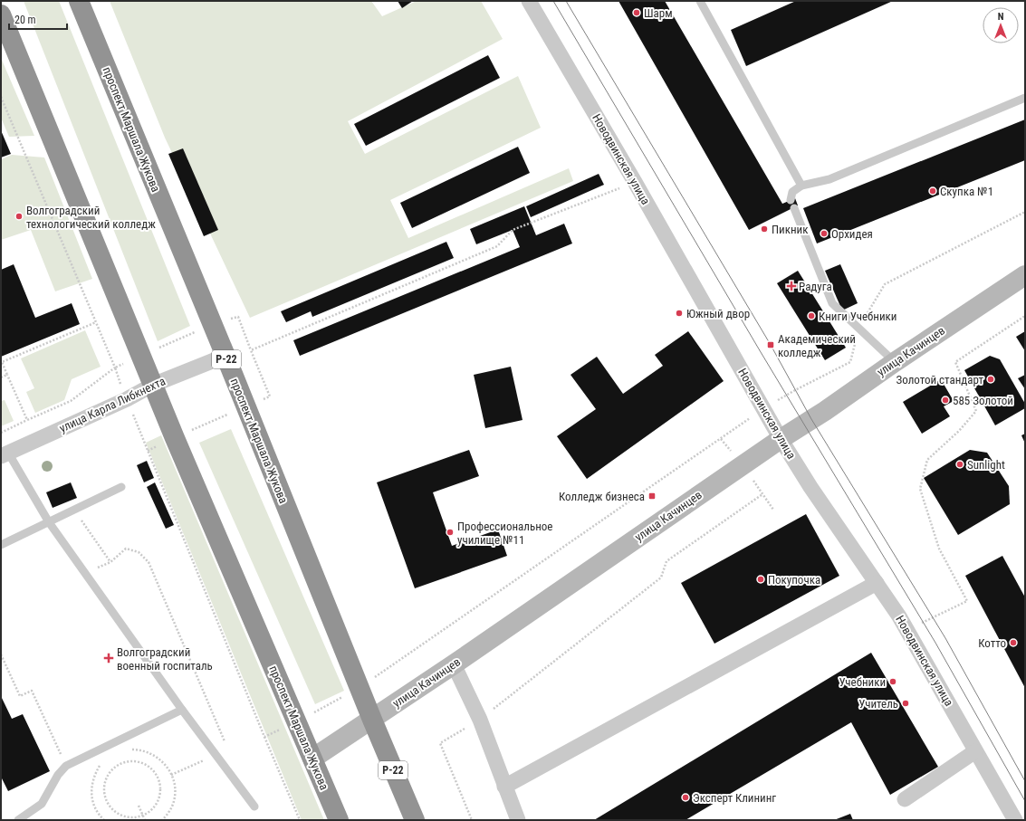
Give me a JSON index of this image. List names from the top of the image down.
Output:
{
  "streets": {
    "highway": ["проспект Маршала Жукова", "Р-22"],
    "main road": ["улица Качинцев"],
    "street": ["Новодвинская улица", "улица Карла Либкнехта"]
  },
  "crossings": [
    ["проспект Маршала Жукова", "улица Качинцев"],
    ["проспект Маршала Жукова", "улица Карла Либкнехта"],
    ["Новодвинская улица", "улица Качинцев"]
  ],
  "places": {
    "other": [
      "Шарм",
      "Скупка №1",
      "Волгоградский технологический колледж",
      "Пикник",
      "Орхидея",
      "Южный двор",
      "Книги Учебники",
      "Золотой стандарт",
      "585 Золотой",
      "Sunlight",
      "Профессиональное училище №11",
      "Покупочка",
      "Котто",
      "Учебники",
      "Учитель",
      "Эксперт Клининг"
    ],
    "health": ["Радуга", "Волгоградский военный госпиталь"],
    "transit": ["Академический колледж", "Колледж бизнеса"]
  },
  "scale_bar": "20 m",
  "north": "top"
}
